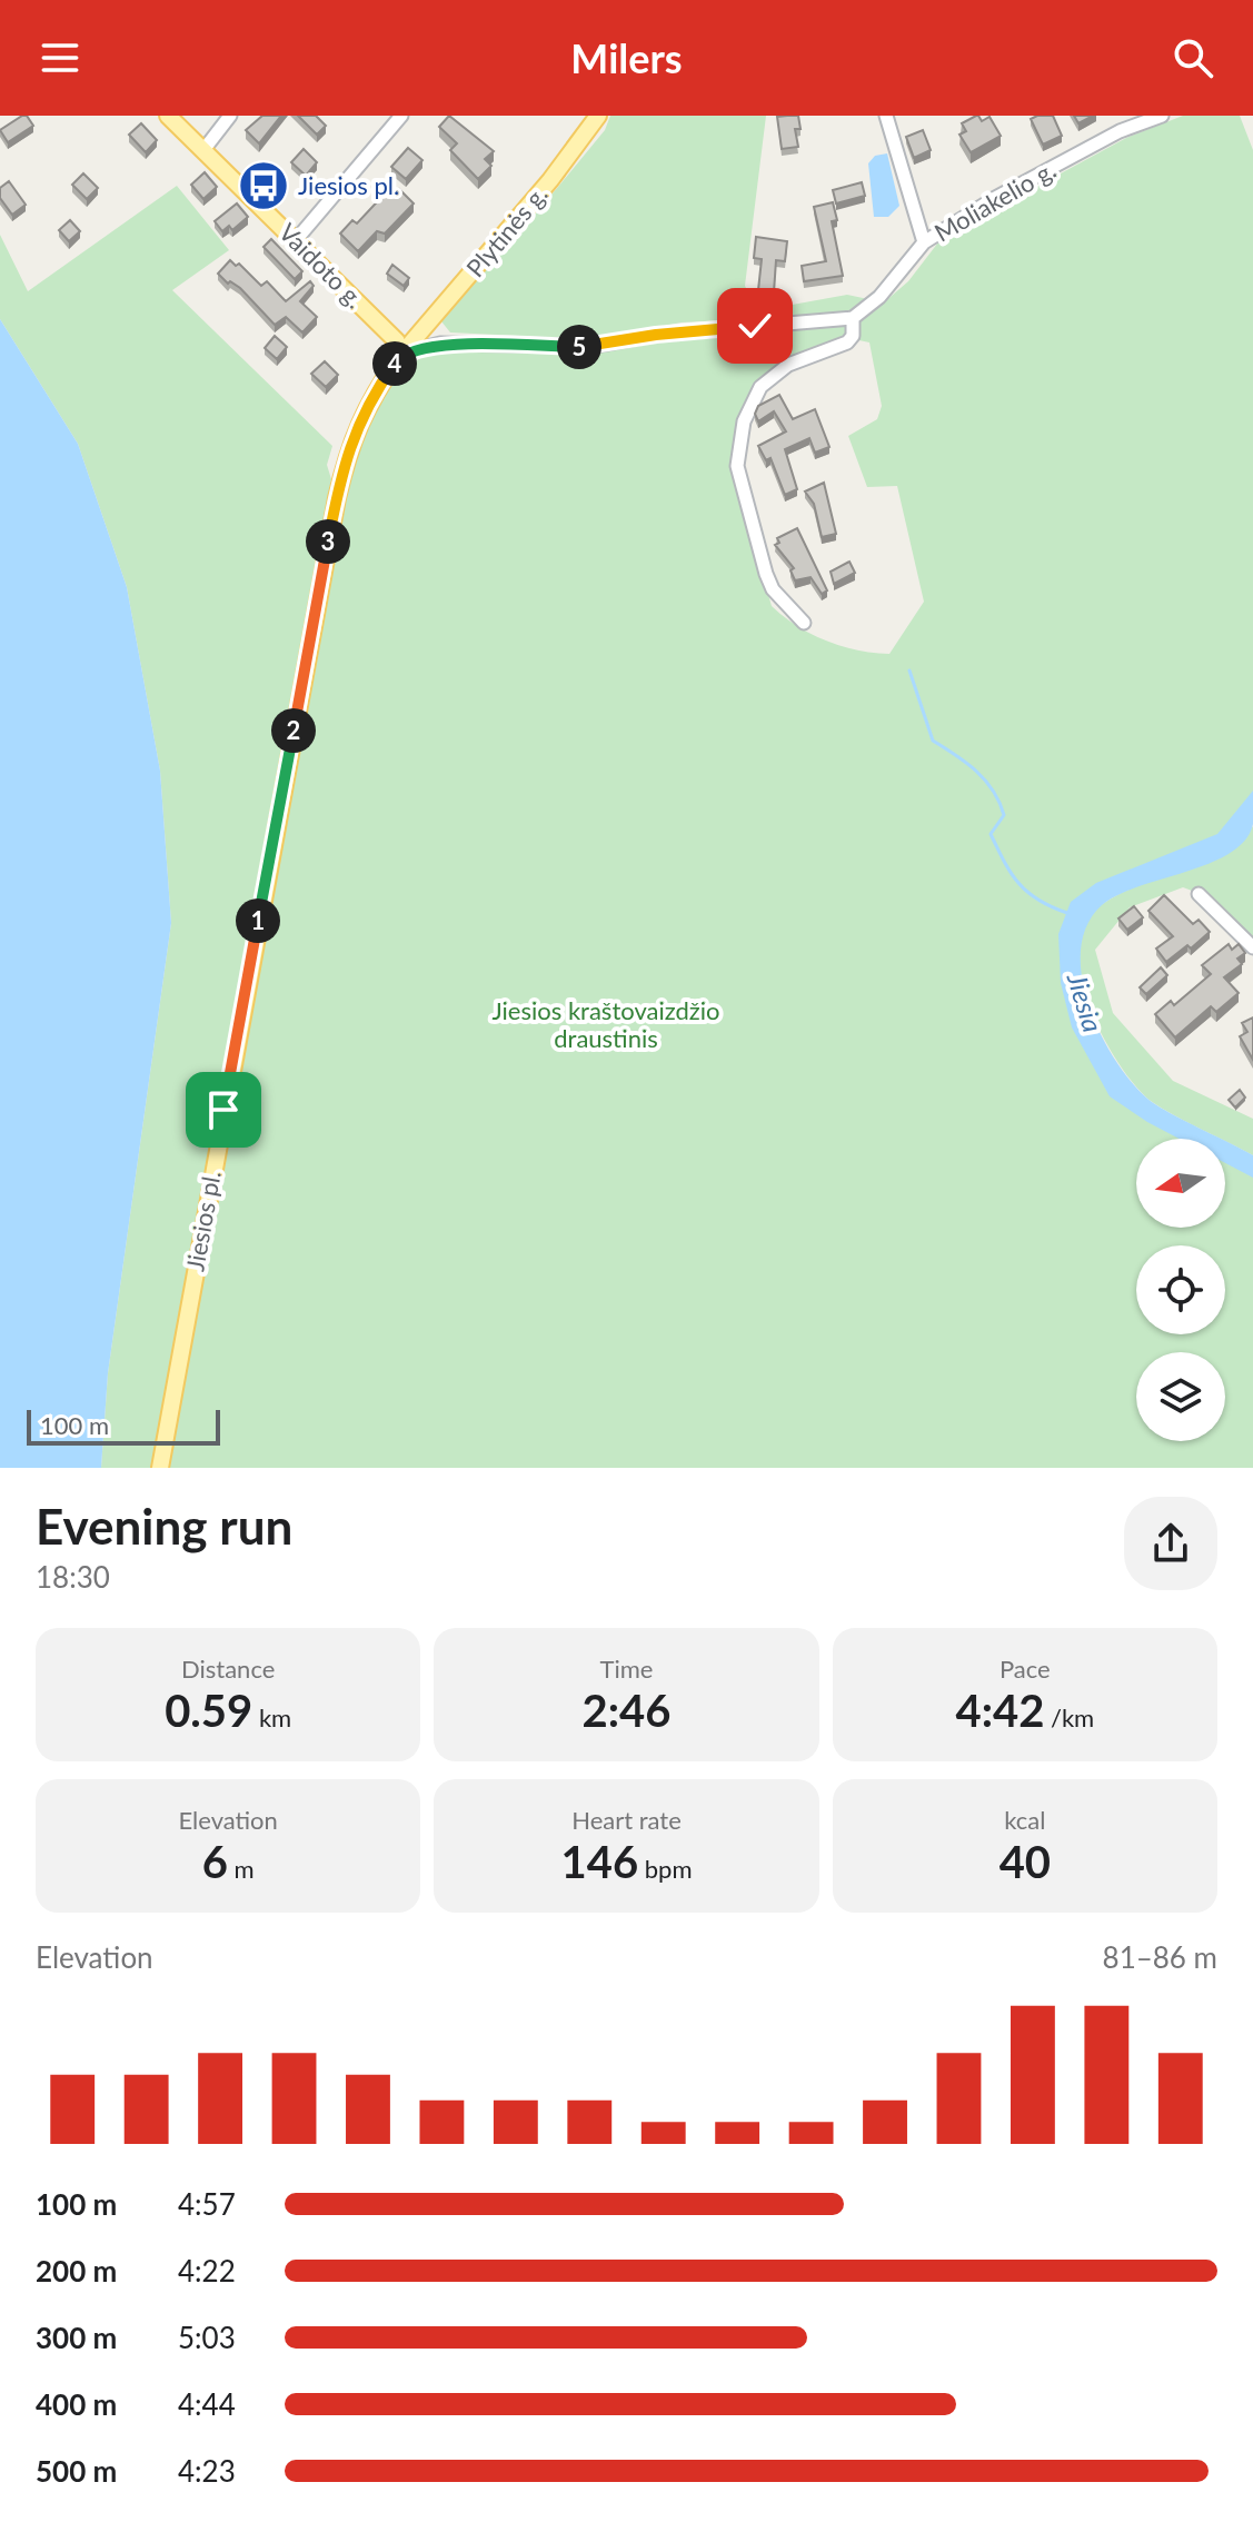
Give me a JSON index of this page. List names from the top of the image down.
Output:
{
  "streets": {
    "main road": ["Plytinės g.", "Vaidoto g.", "Jiesios pl."],
    "street": ["Moliakelio g."]
  },
  "crossings": [
    ["Plytinės g.", "Vaidoto g."],
    ["Plytinės g.", "Jiesios pl."],
    ["Vaidoto g.", "Jiesios pl."]
  ],
  "water": ["Jiesia"],
  "parks": ["Jiesios kraštovaizdžio draustinis"],
  "places": {
    "bus stop": ["Jiesios pl."]
  },
  "scale_bar": "100 m",
  "north": "left",
  "page": {
    "header": "Milers",
    "pins": [
      "5",
      "4",
      "3",
      "2",
      "1"
    ],
    "scale": "100 m",
    "heading": ["Evening run", "18:30"],
    "stats": [
      ["Distance", "0.59 km"],
      ["Time", "2:46"],
      ["Pace", "4:42 /km"],
      ["Elevation", "6 m"],
      ["Heart rate", "146 bpm"],
      ["kcal", "40"]
    ],
    "chart": ["Elevation", "81–86 m"],
    "list": [
      {
        "name": "100 m",
        "note": "4:57"
      },
      {
        "name": "200 m",
        "note": "4:22"
      },
      {
        "name": "300 m",
        "note": "5:03"
      },
      {
        "name": "400 m",
        "note": "4:44"
      },
      {
        "name": "500 m",
        "note": "4:23"
      }
    ]
  }
}
